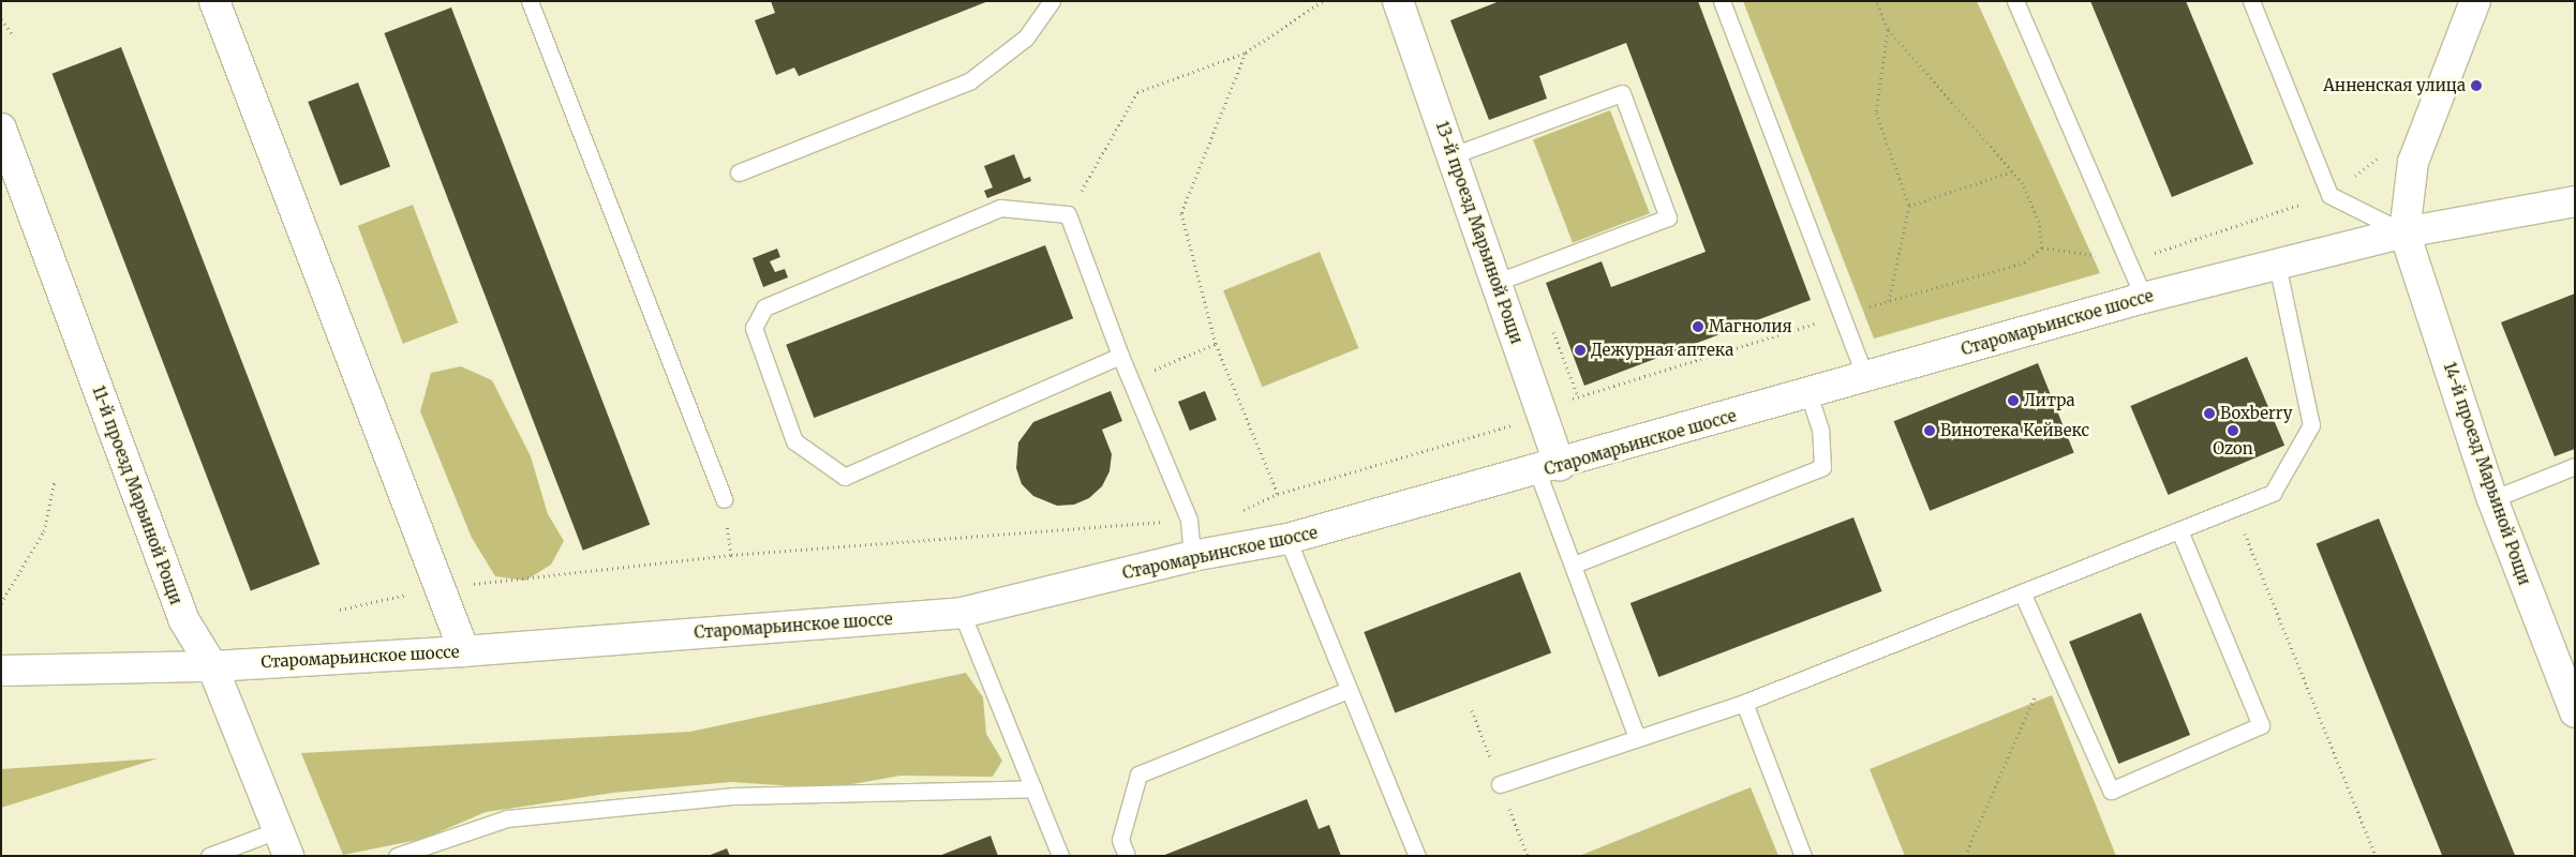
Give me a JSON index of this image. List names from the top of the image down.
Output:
{
  "streets": {
    "street": [
      "13-й проезд Марьиной Рощи",
      "Старомарьинское шоссе",
      "14-й проезд Марьиной Рощи",
      "11-й проезд Марьиной Рощи"
    ]
  },
  "crossings": [
    ["13-й проезд Марьиной Рощи", "Старомарьинское шоссе"],
    ["Старомарьинское шоссе", "14-й проезд Марьиной Рощи"],
    ["Старомарьинское шоссе", "11-й проезд Марьиной Рощи"]
  ],
  "places": [
    "Анненская улица",
    "Магнолия",
    "Дежурная аптека",
    "Литра",
    "Boxberry",
    "Винотека Кейвекс",
    "Ozon"
  ]
}
